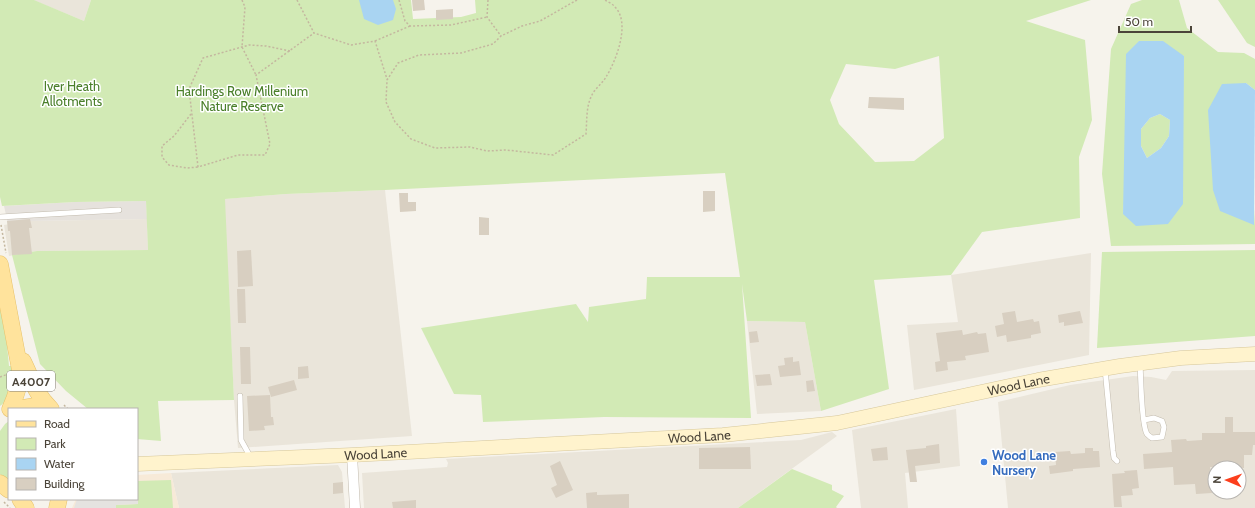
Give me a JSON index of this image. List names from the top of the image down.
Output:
{
  "streets": {
    "main road": ["A4007"],
    "street": ["Wood Lane"]
  },
  "parks": ["Iver Heath Allotments", "Hardings Row Millenium Nature Reserve"],
  "places": ["Wood Lane Nursery"],
  "legend": [
    "Road",
    "Park",
    "Water",
    "Building"
  ],
  "scale_bar": "50 m",
  "north": "left"
}
